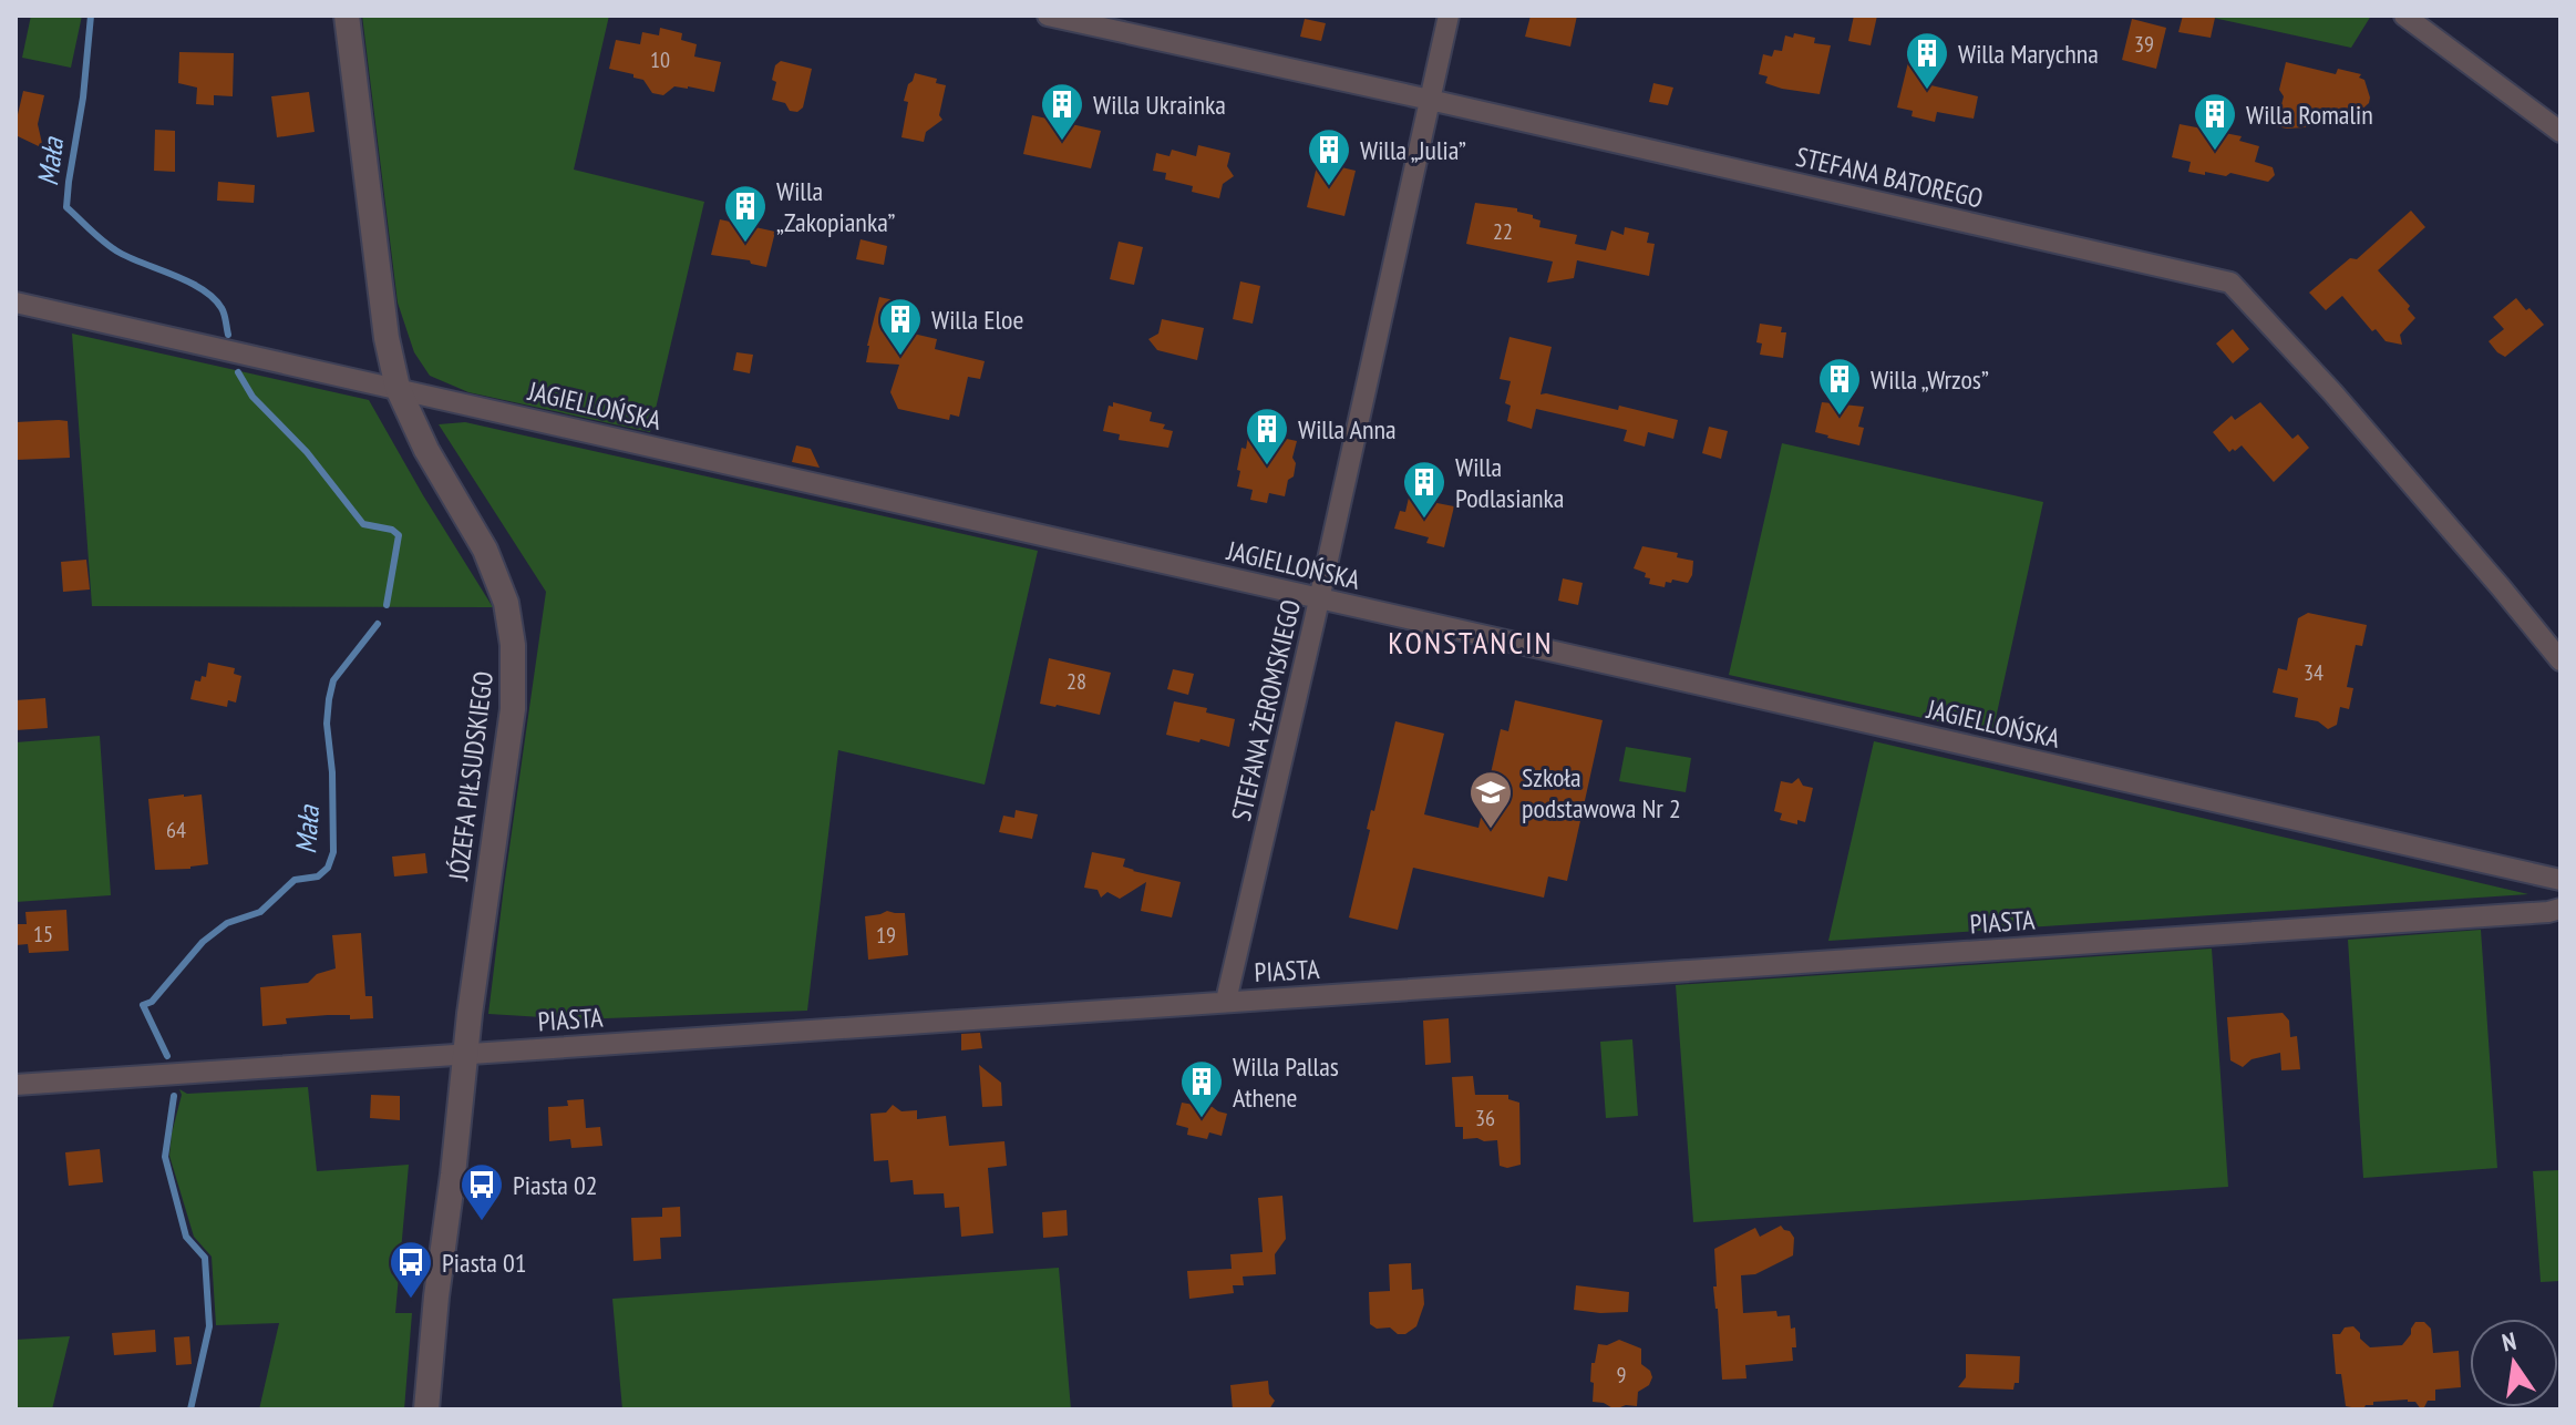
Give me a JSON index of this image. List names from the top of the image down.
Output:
{
  "streets": {
    "street": [
      "STEFANA BATOREGO",
      "JAGIELLOŃSKA",
      "STEFANA ŻEROMSKIEGO",
      "JÓZEFA PIŁSUDSKIEGO",
      "PIASTA"
    ]
  },
  "crossings": [
    ["STEFANA BATOREGO", "STEFANA ŻEROMSKIEGO"],
    ["JAGIELLOŃSKA", "STEFANA ŻEROMSKIEGO"],
    ["JAGIELLOŃSKA", "JÓZEFA PIŁSUDSKIEGO"],
    ["STEFANA ŻEROMSKIEGO", "PIASTA"],
    ["JÓZEFA PIŁSUDSKIEGO", "PIASTA"]
  ],
  "districts": ["KONSTANCIN"],
  "water": ["Mała"],
  "places": {
    "building": [
      "Willa Marychna",
      "Willa Ukrainka",
      "Willa Romalin",
      "Willa „Julia”",
      "Willa „Zakopianka”",
      "Willa Eloe",
      "Willa „Wrzos”",
      "Willa Anna",
      "Willa Podlasianka",
      "Willa Pallas Athene"
    ],
    "school or university": ["Szkoła podstawowa Nr 2"],
    "bus stop": ["Piasta 02", "Piasta 01"]
  },
  "house_numbers": [
    "39",
    "10",
    "22",
    "34",
    "28",
    "64",
    "15",
    "19",
    "36",
    "9"
  ],
  "north": "top"
}
